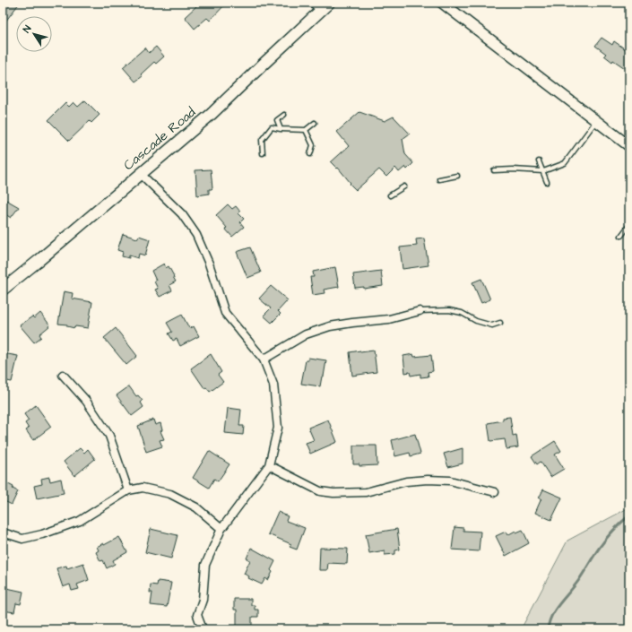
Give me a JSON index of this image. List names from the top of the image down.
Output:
{
  "streets": {
    "main road": ["Cascade Road"]
  },
  "north": "top left"
}
